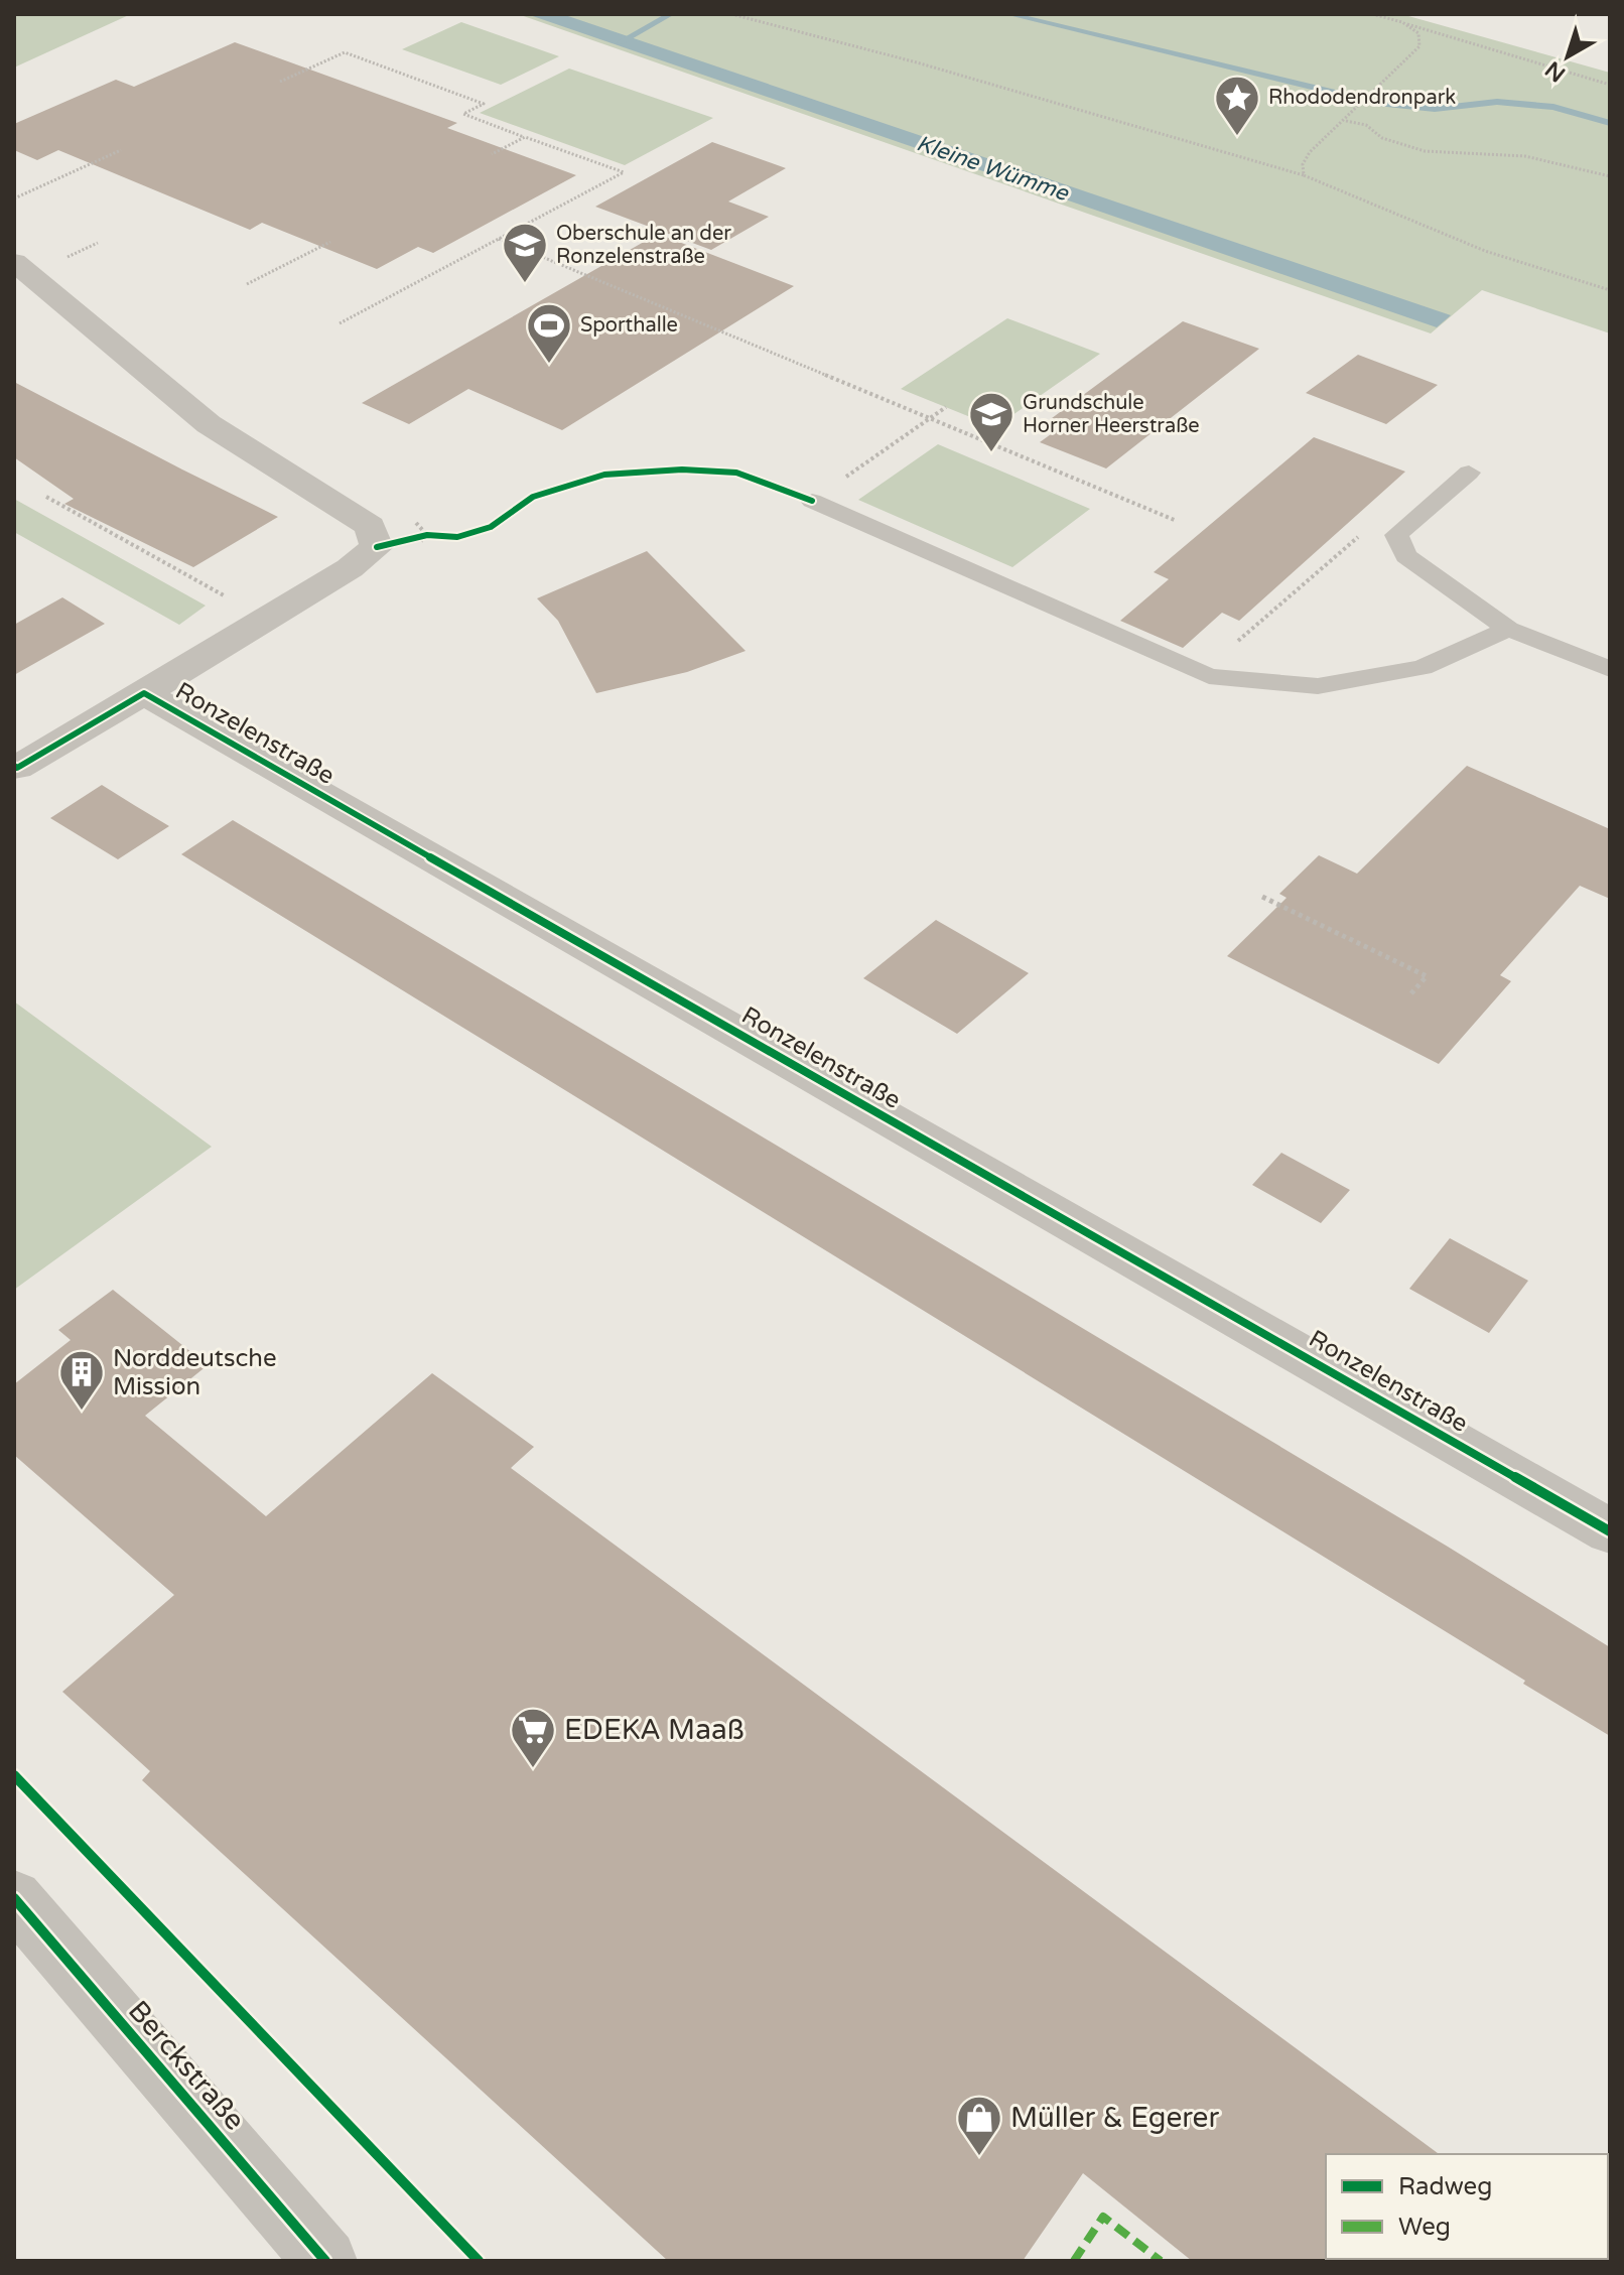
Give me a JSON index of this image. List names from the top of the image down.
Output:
{
  "streets": {
    "street": ["Ronzelenstraße", "Berckstraße"]
  },
  "water": ["Kleine Wümme"],
  "places": {
    "place": ["Rhododendronpark"],
    "school or university": ["Oberschule an der Ronzelenstraße", "Grundschule Horner Heerstraße"],
    "sports": ["Sporthalle"],
    "building": ["Norddeutsche Mission"],
    "supermarket": ["EDEKA Maaß"],
    "shop": ["Müller & Egerer"]
  },
  "legend": ["Radweg", "Weg"],
  "north": "bottom left"
}
